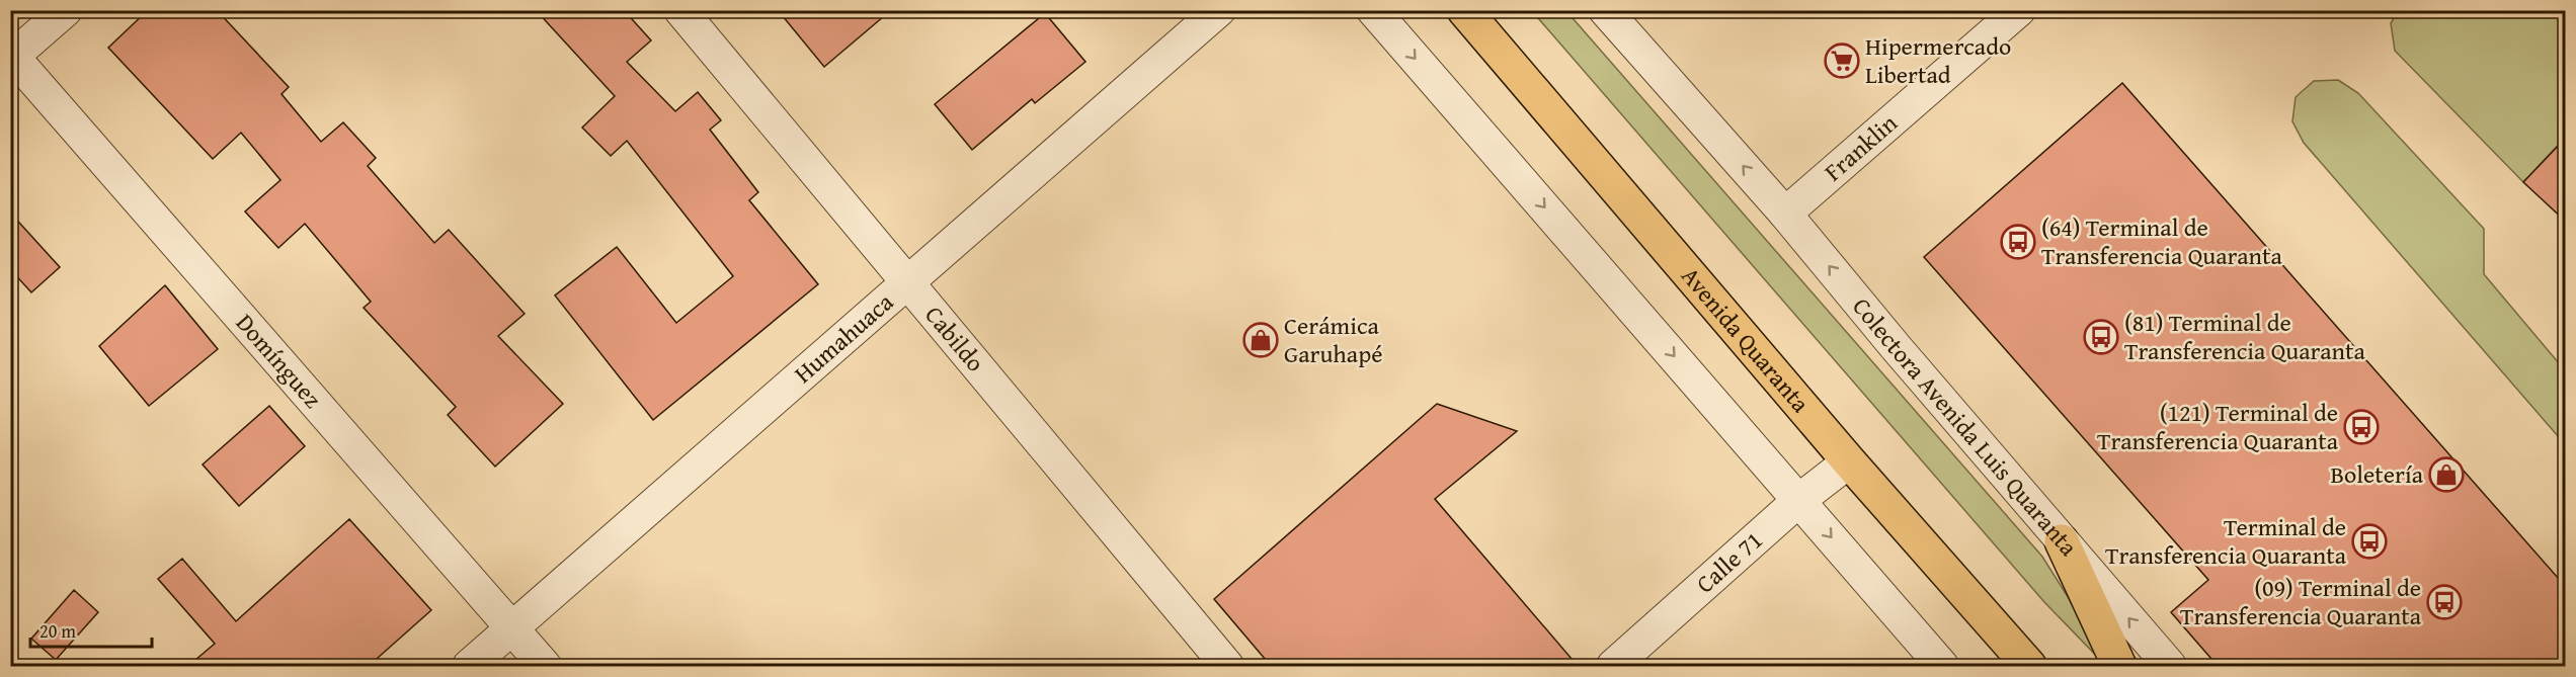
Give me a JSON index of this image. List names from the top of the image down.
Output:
{
  "streets": {
    "highway": ["Avenida Quaranta"],
    "street": [
      "Franklin",
      "Cabildo",
      "Humahuaca",
      "Domínguez",
      "Colectora Avenida Luis Quaranta",
      "Calle 71"
    ]
  },
  "crossings": [
    ["Franklin", "Colectora Avenida Luis Quaranta"],
    ["Cabildo", "Humahuaca"],
    ["Humahuaca", "Domínguez"],
    ["Avenida Quaranta", "Calle 71"]
  ],
  "places": {
    "supermarket": ["Hipermercado Libertad"],
    "bus stop": [
      "(64) Terminal de Transferencia Quaranta",
      "(81) Terminal de Transferencia Quaranta",
      "(121) Terminal de Transferencia Quaranta",
      "Terminal de Transferencia Quaranta",
      "(09) Terminal de Transferencia Quaranta"
    ],
    "shop": ["Cerámica Garuhapé", "Boletería"]
  },
  "scale_bar": "20 m"
}
